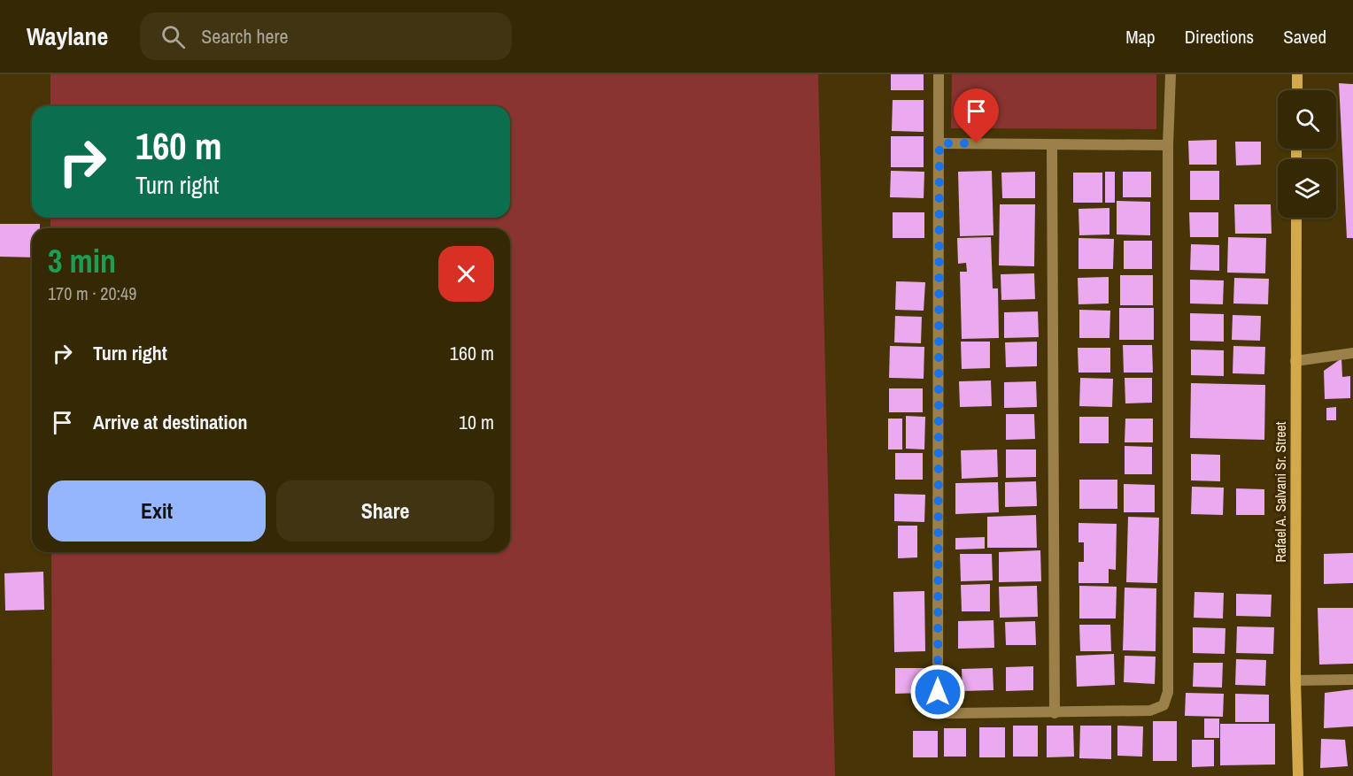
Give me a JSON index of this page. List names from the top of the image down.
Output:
{
  "streets": {
    "street": ["Rafael A. Salvani Sr. Street"]
  },
  "page": {
    "header": "Waylane",
    "search": "Search here",
    "nav": ["Map", "Directions", "Saved"],
    "turn": ["160 m", "Turn right"],
    "heading": ["3 min", "170 m · 20:49"],
    "list": [
      {
        "name": "Turn right",
        "value": "160 m"
      },
      {
        "name": "Arrive at destination",
        "value": "10 m"
      }
    ],
    "buttons": ["Exit", "Share"]
  }
}
